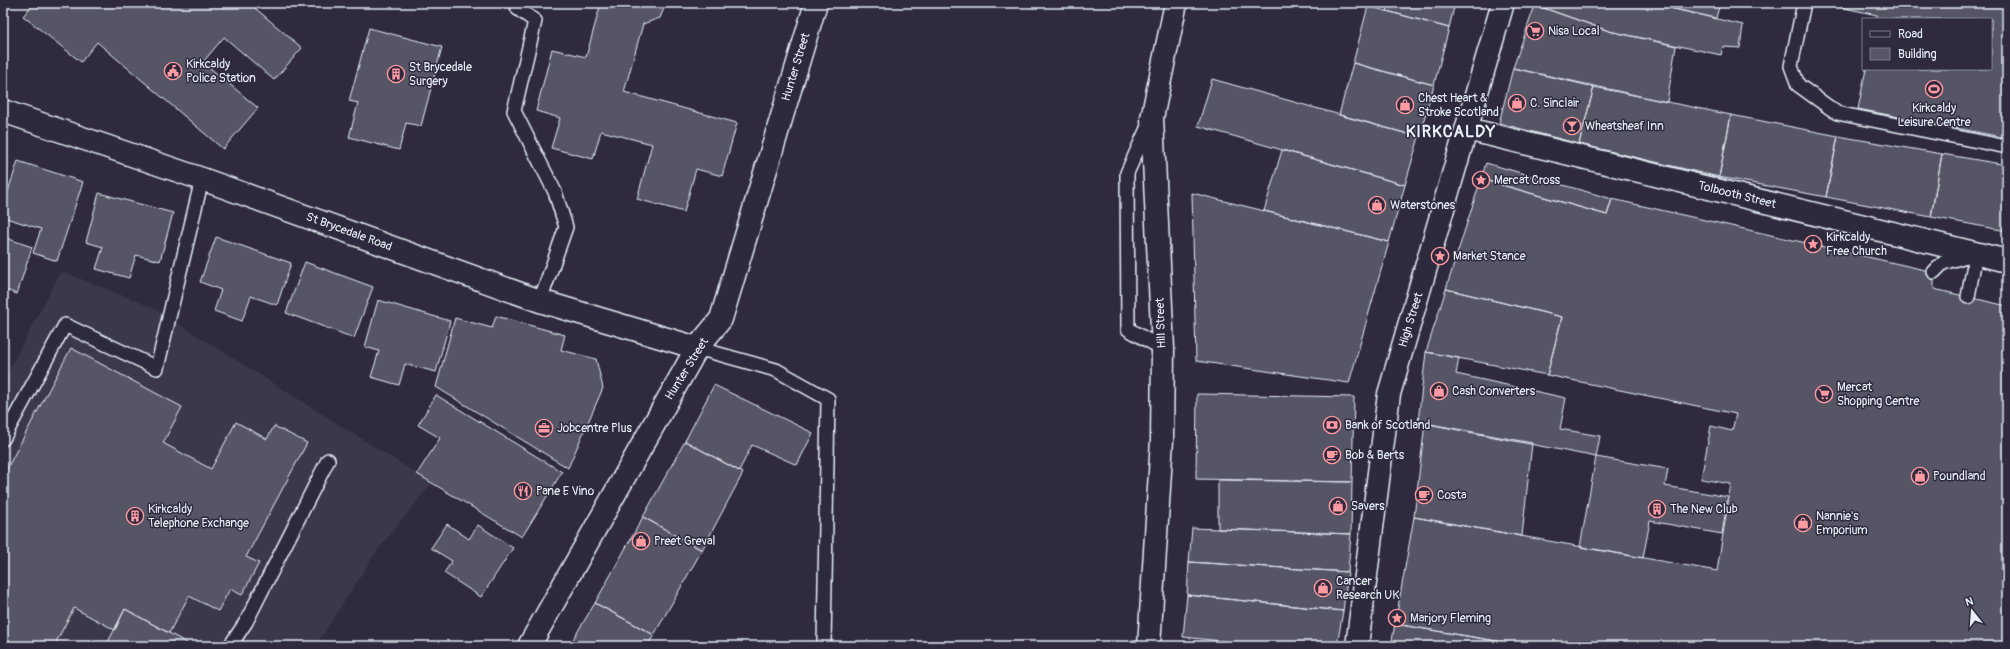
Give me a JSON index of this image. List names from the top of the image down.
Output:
{
  "streets": {
    "street": [
      "Hunter Street",
      "Tolbooth Street",
      "St Brycedale Road",
      "High Street",
      "Hill Street"
    ]
  },
  "crossings": [
    ["Hunter Street", "St Brycedale Road"],
    ["Tolbooth Street", "High Street"]
  ],
  "districts": ["KIRKCALDY"],
  "places": {
    "supermarket": ["Nisa Local", "Mercat Shopping Centre"],
    "public building": ["Kirkcaldy Police Station"],
    "building": ["St Brycedale Surgery", "The New Club", "Kirkcaldy Telephone Exchange"],
    "sports": ["Kirkcaldy Leisure Centre"],
    "shop": [
      "C. Sinclair",
      "Chest Heart & Stroke Scotland",
      "Waterstones",
      "Cash Converters",
      "Poundland",
      "Savers",
      "Nannie's Emporium",
      "Preet Greval",
      "Cancer Research UK"
    ],
    "bar": ["Wheatsheaf Inn"],
    "place": [
      "Mercat Cross",
      "Kirkcaldy Free Church",
      "Market Stance",
      "Marjory Fleming"
    ],
    "bank": ["Bank of Scotland"],
    "office": ["Jobcentre Plus"],
    "cafe": ["Bob & Berts", "Costa"],
    "restaurant": ["Pane E Vino"]
  },
  "legend": ["Road", "Building"],
  "north": "top"
}
